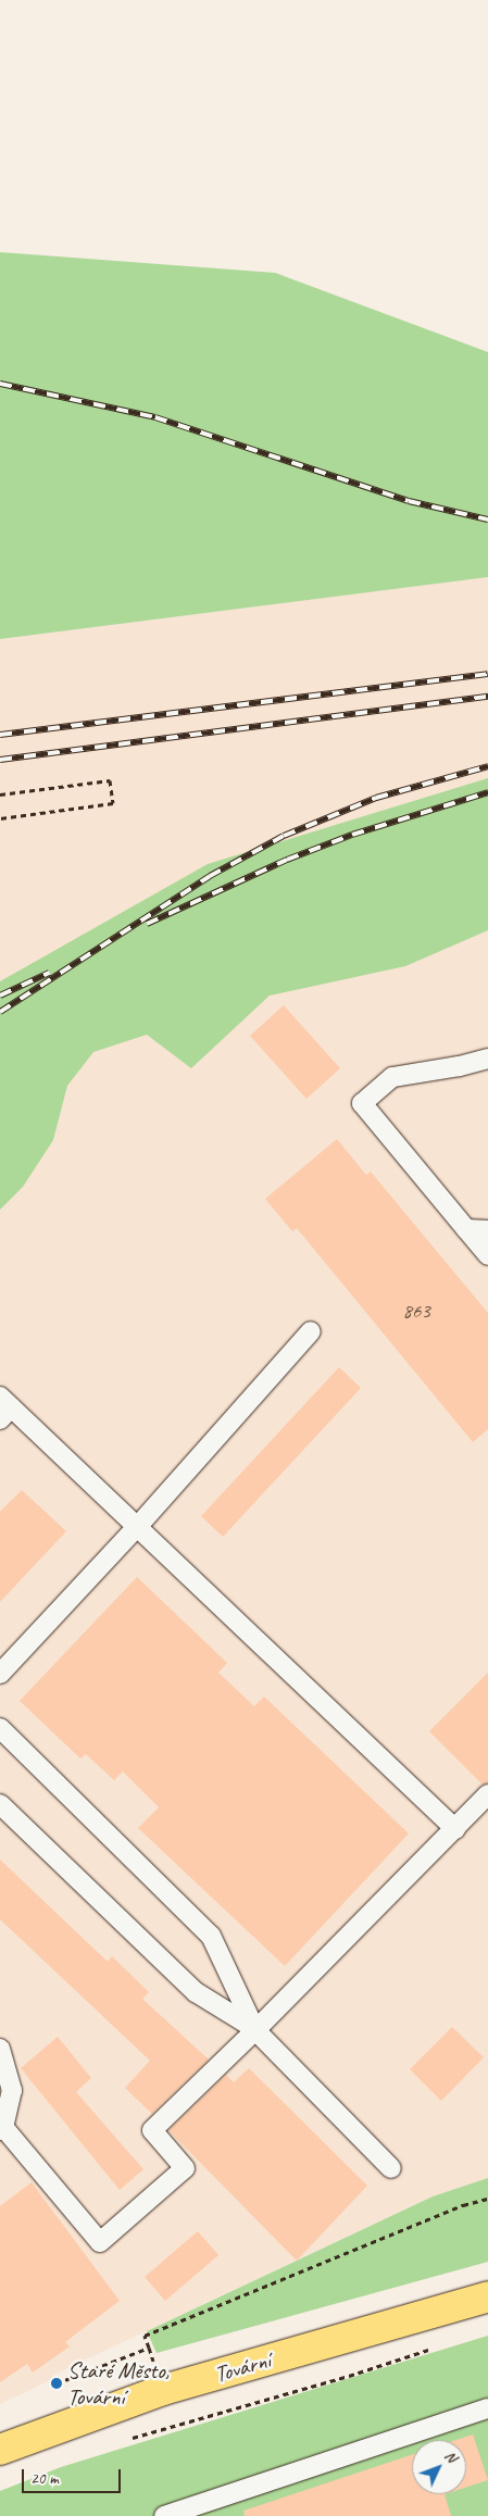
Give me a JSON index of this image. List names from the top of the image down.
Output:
{
  "streets": {
    "main road": ["Tovární"]
  },
  "places": ["Staré Město, Tovární"],
  "house_numbers": ["863"],
  "scale_bar": "20 m",
  "north": "top right"
}
